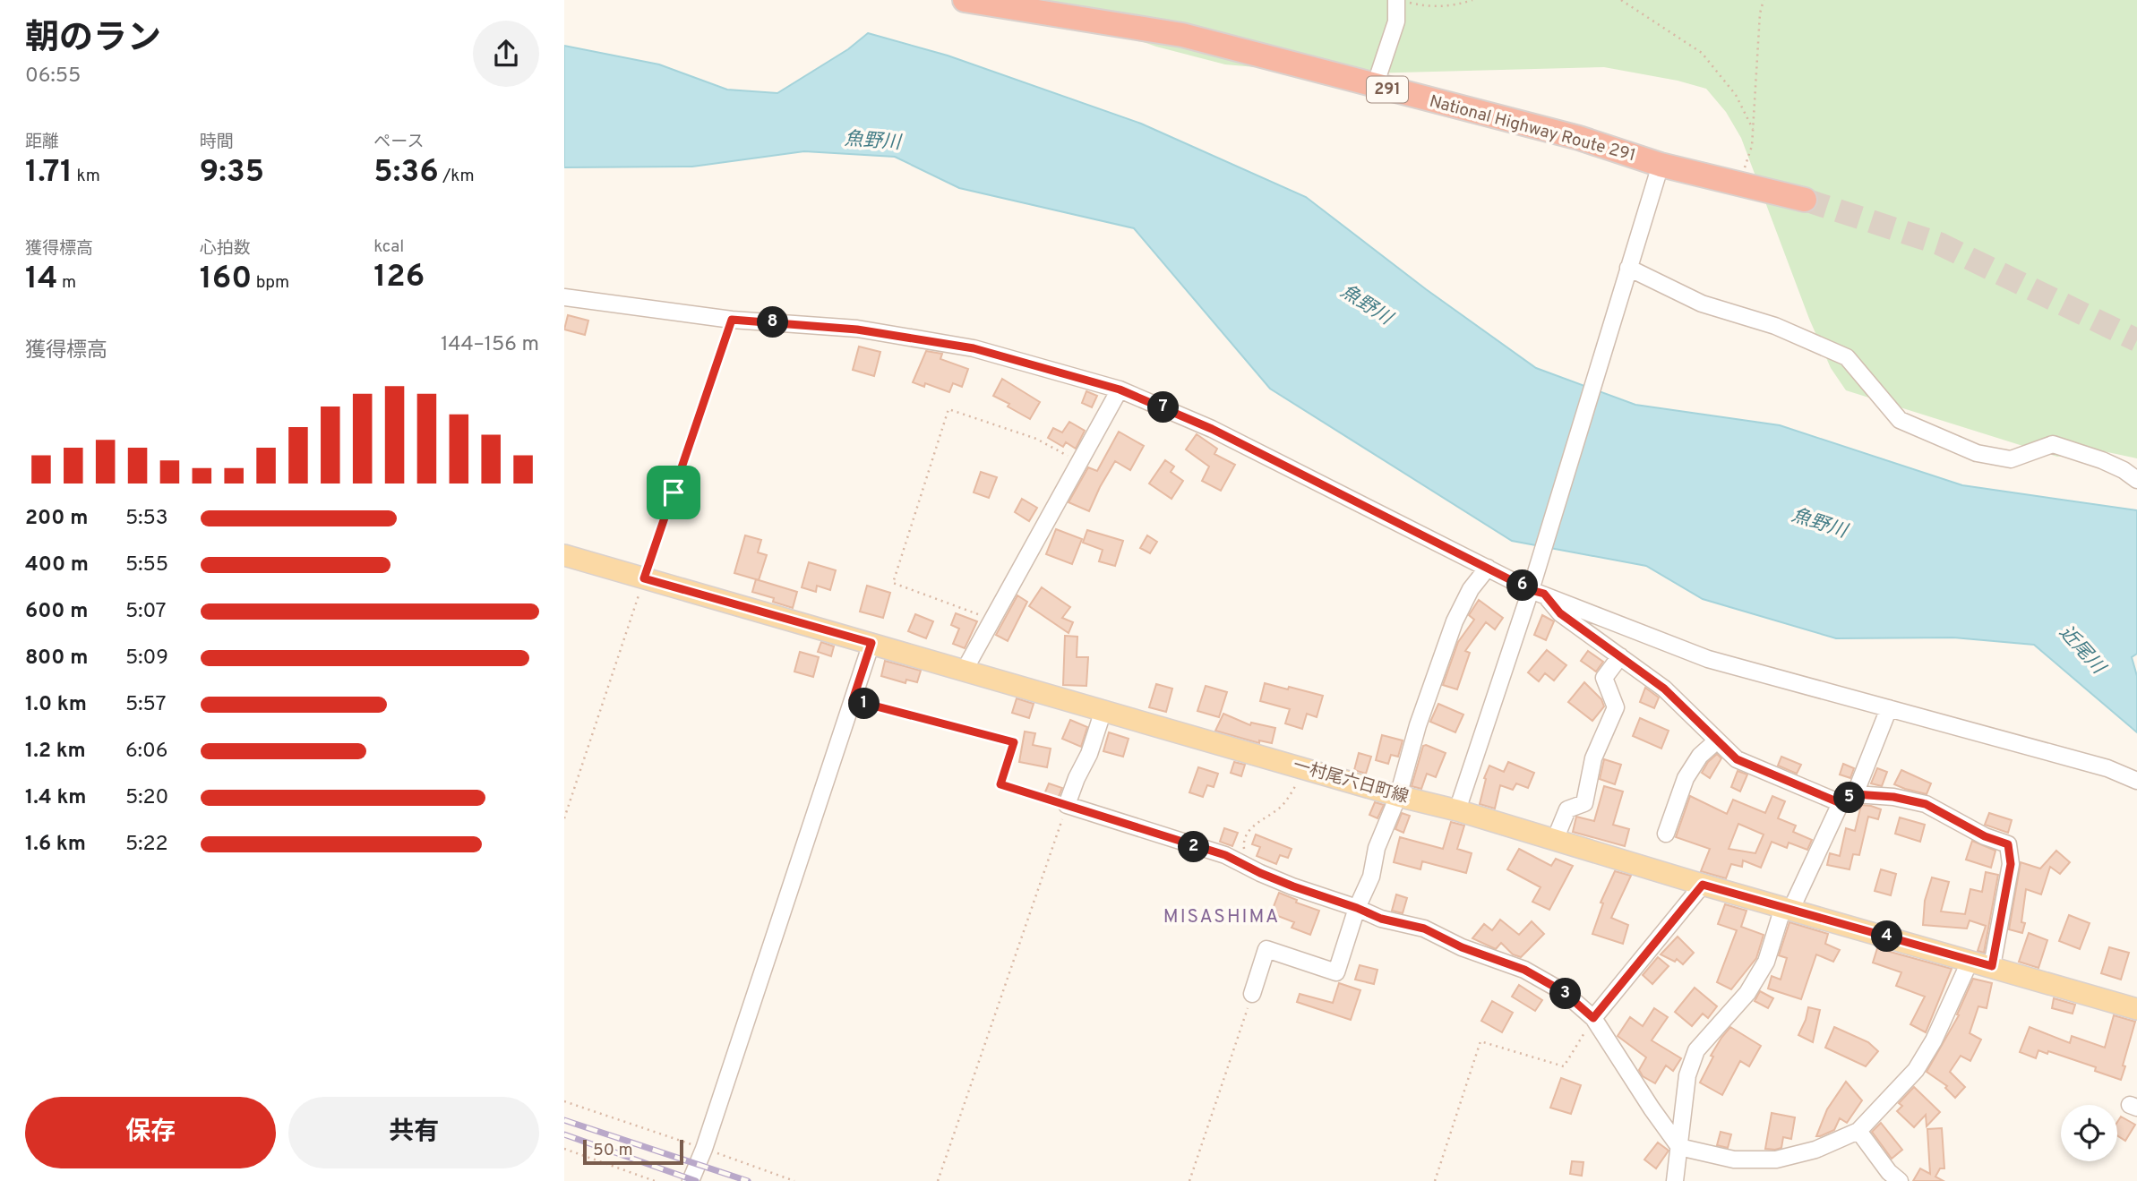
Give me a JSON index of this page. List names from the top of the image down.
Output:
{
  "streets": {
    "highway": ["291", "National Highway Route 291"],
    "main road": ["一村尾六日町線"]
  },
  "districts": ["MISASHIMA"],
  "water": ["魚野川", "近尾川"],
  "scale_bar": "50 m",
  "page": {
    "heading": ["朝のラン", "06:55"],
    "stats": [
      ["距離", "1.71 km"],
      ["時間", "9:35"],
      ["ペース", "5:36 /km"],
      ["獲得標高", "14 m"],
      ["心拍数", "160 bpm"],
      ["kcal", "126"]
    ],
    "pins": [
      "8",
      "7",
      "6",
      "1",
      "5",
      "2",
      "4",
      "3"
    ],
    "chart": ["獲得標高", "144–156 m"],
    "list": [
      {
        "name": "200 m",
        "note": "5:53"
      },
      {
        "name": "400 m",
        "note": "5:55"
      },
      {
        "name": "600 m",
        "note": "5:07"
      },
      {
        "name": "800 m",
        "note": "5:09"
      },
      {
        "name": "1.0 km",
        "note": "5:57"
      },
      {
        "name": "1.2 km",
        "note": "6:06"
      },
      {
        "name": "1.4 km",
        "note": "5:20"
      },
      {
        "name": "1.6 km",
        "note": "5:22"
      }
    ],
    "buttons": ["保存", "共有"],
    "scale": "50 m"
  }
}
